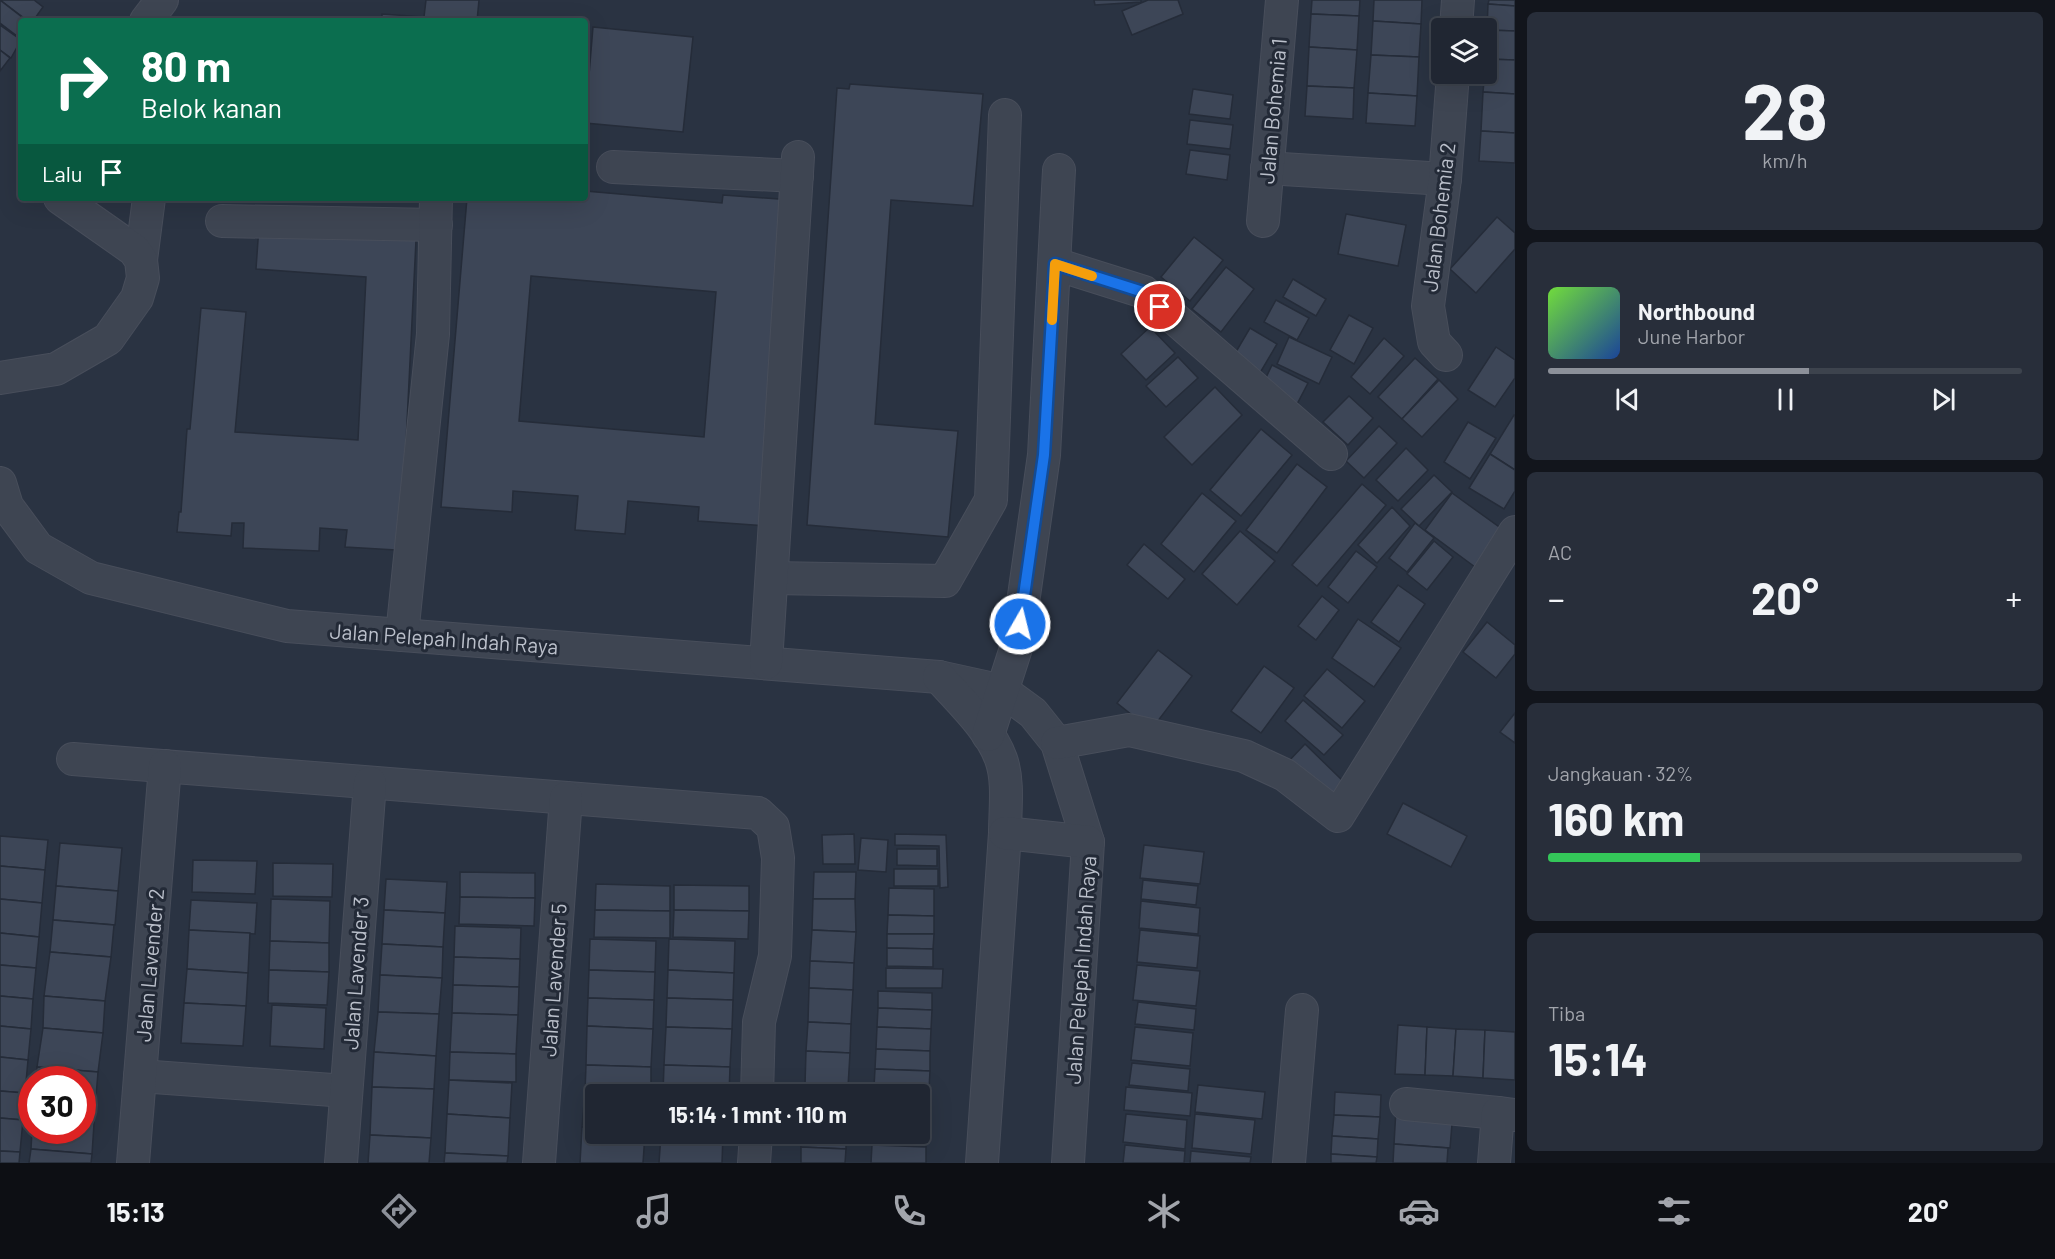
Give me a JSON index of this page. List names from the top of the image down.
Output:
{
  "streets": {
    "street": [
      "Jalan Bohemia 1",
      "Jalan Bohemia 2",
      "Jalan Pelepah Indah Raya",
      "Jalan Lavender 2",
      "Jalan Lavender 3",
      "Jalan Lavender 5"
    ]
  },
  "page": {
    "tile": [
      ["28", "km/h"],
      "AC",
      ["Jangkauan · 32%", "160 km"],
      ["Tiba", "15:14"]
    ],
    "turn": ["80 m", "Belok kanan"],
    "then": "Lalu",
    "song": ["Northbound", "June Harbor"],
    "heat": ["−", "20°", "+"],
    "limit": "30",
    "trip": "15:14 · 1 mnt · 110 m",
    "tabs": ["15:13", "20°"]
  }
}
